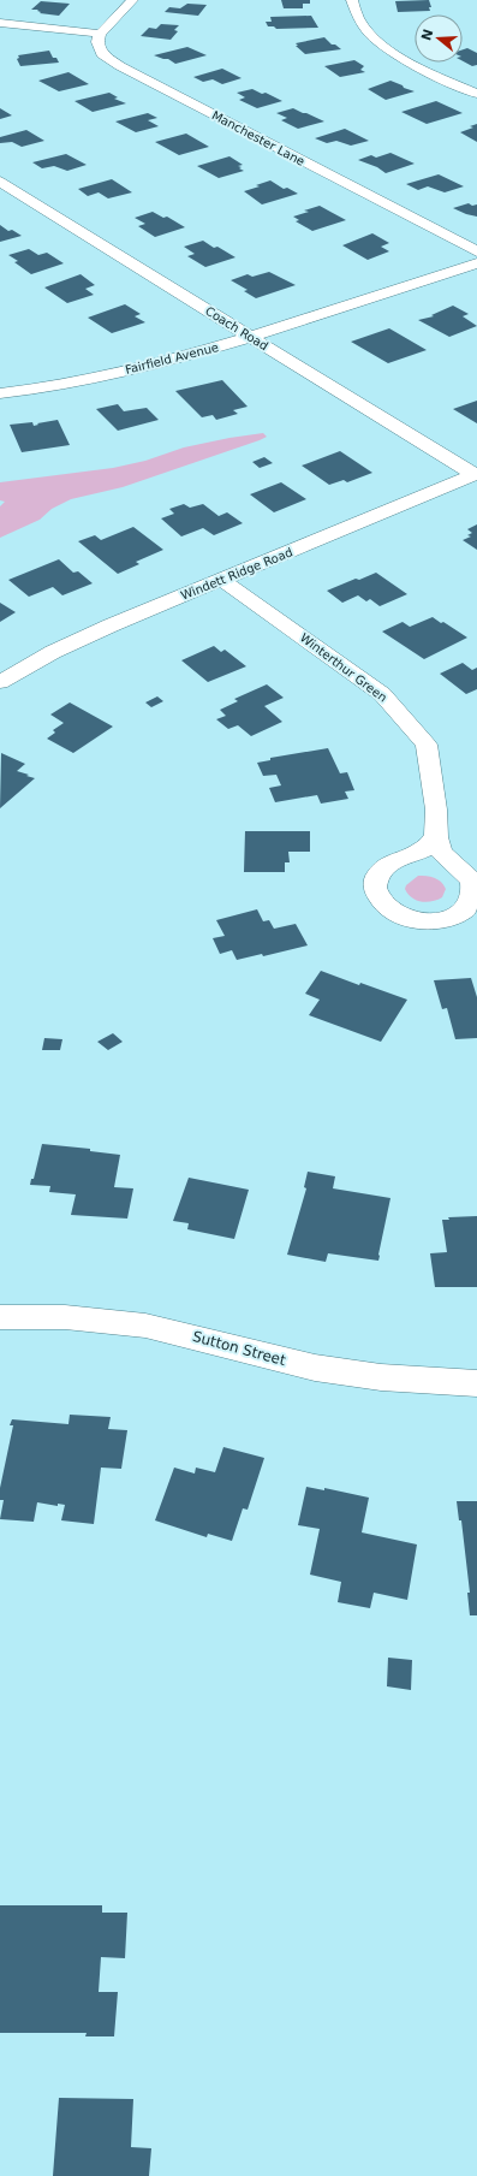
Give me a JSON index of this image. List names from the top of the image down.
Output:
{
  "streets": {
    "street": [
      "Manchester Lane",
      "Coach Road",
      "Fairfield Avenue",
      "Windett Ridge Road",
      "Winterthur Green",
      "Sutton Street"
    ]
  },
  "crossings": [
    ["Coach Road", "Fairfield Avenue"],
    ["Coach Road", "Windett Ridge Road"],
    ["Windett Ridge Road", "Winterthur Green"]
  ],
  "north": "left"
}
